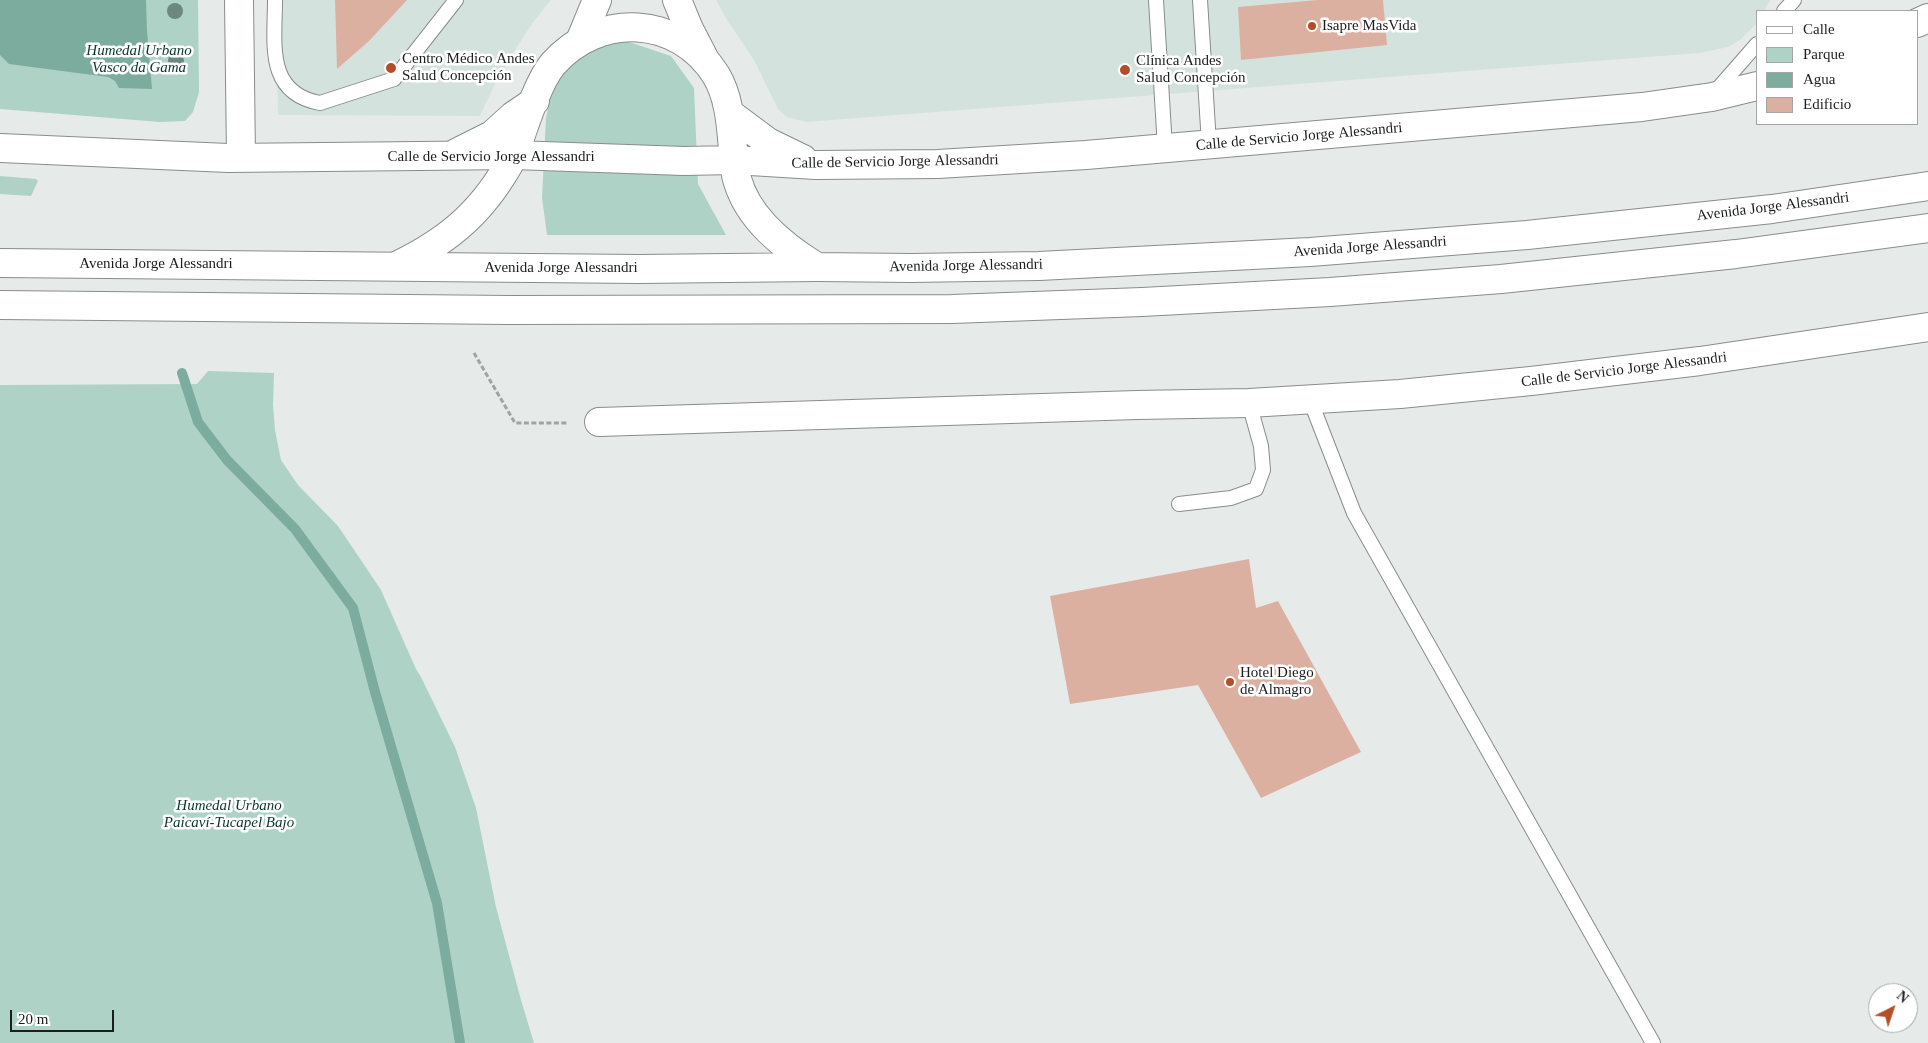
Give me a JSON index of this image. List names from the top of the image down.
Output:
{
  "streets": {
    "main road": ["Calle de Servicio Jorge Alessandri", "Avenida Jorge Alessandri"]
  },
  "parks": ["Humedal Urbano Vasco da Gama", "Humedal Urbano Paicaví-Tucapel Bajo"],
  "places": [
    "Isapre MasVida",
    "Centro Médico Andes Salud Concepción",
    "Clínica Andes Salud Concepción",
    "Hotel Diego de Almagro"
  ],
  "legend": [
    "Calle",
    "Parque",
    "Agua",
    "Edificio"
  ],
  "scale_bar": "20 m",
  "north": "top right"
}
